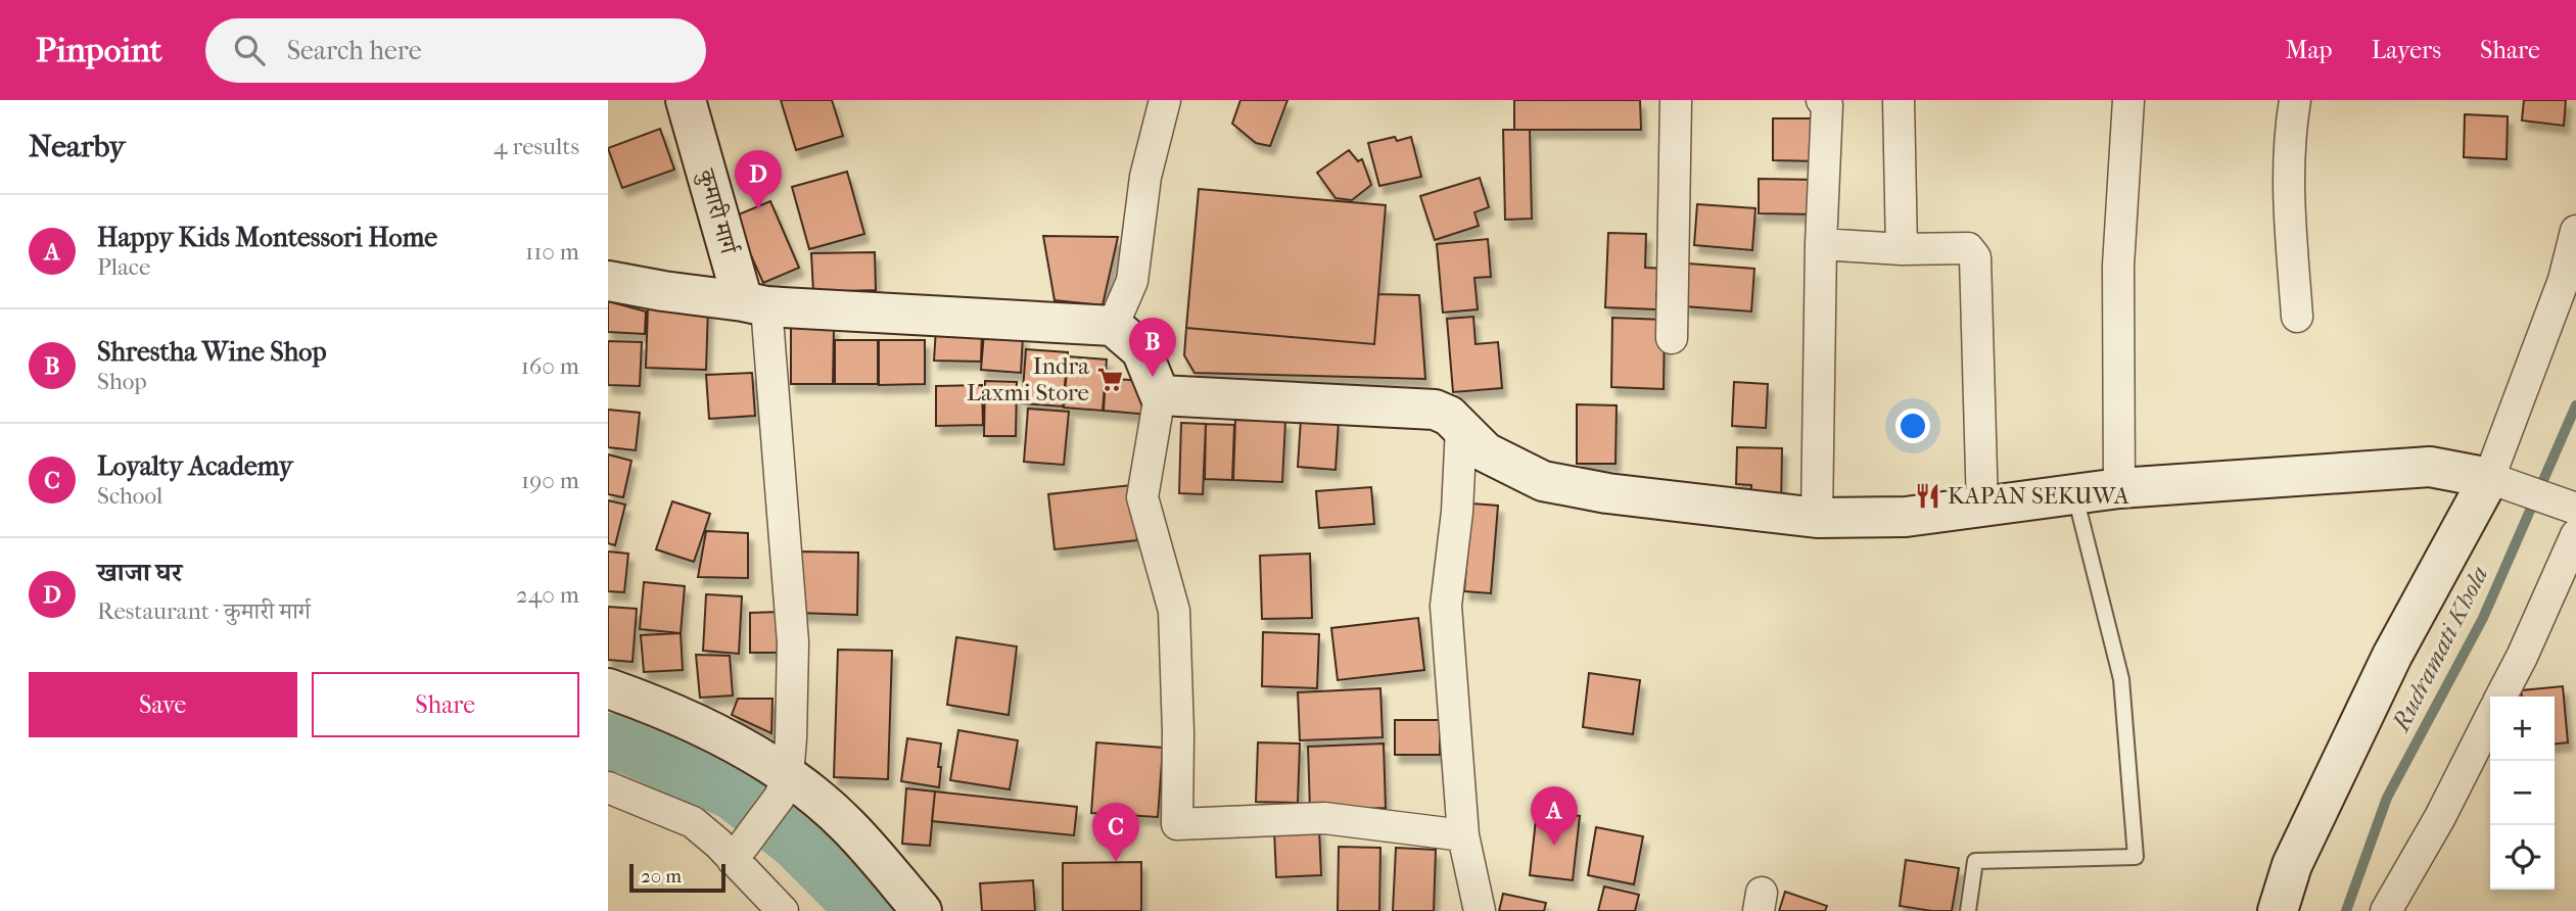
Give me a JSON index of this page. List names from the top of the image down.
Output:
{
  "streets": {
    "street": ["कुमारी मार्ग"]
  },
  "water": ["Rudramati Khola"],
  "places": {
    "supermarket": ["Indra Laxmi Store"],
    "restaurant": ["KAPAN SEKUWA"]
  },
  "scale_bar": "20 m",
  "page": {
    "header": "Pinpoint",
    "search": "Search here",
    "nav": ["Map", "Layers", "Share"],
    "heading": ["Nearby", "4 results"],
    "pins": [
      "D",
      "B",
      "A",
      "C"
    ],
    "list": [
      {
        "mark": "A",
        "name": "Happy Kids Montessori Home",
        "note": "Place",
        "value": "110 m"
      },
      {
        "mark": "B",
        "name": "Shrestha Wine Shop",
        "note": "Shop",
        "value": "160 m"
      },
      {
        "mark": "C",
        "name": "Loyalty Academy",
        "note": "School",
        "value": "190 m"
      },
      {
        "mark": "D",
        "name": "खाजा घर",
        "note": "Restaurant · कुमारी मार्ग",
        "value": "240 m"
      }
    ],
    "buttons": ["Save", "Share"],
    "map_buttons": ["+", "−"],
    "scale": "20 m"
  }
}
